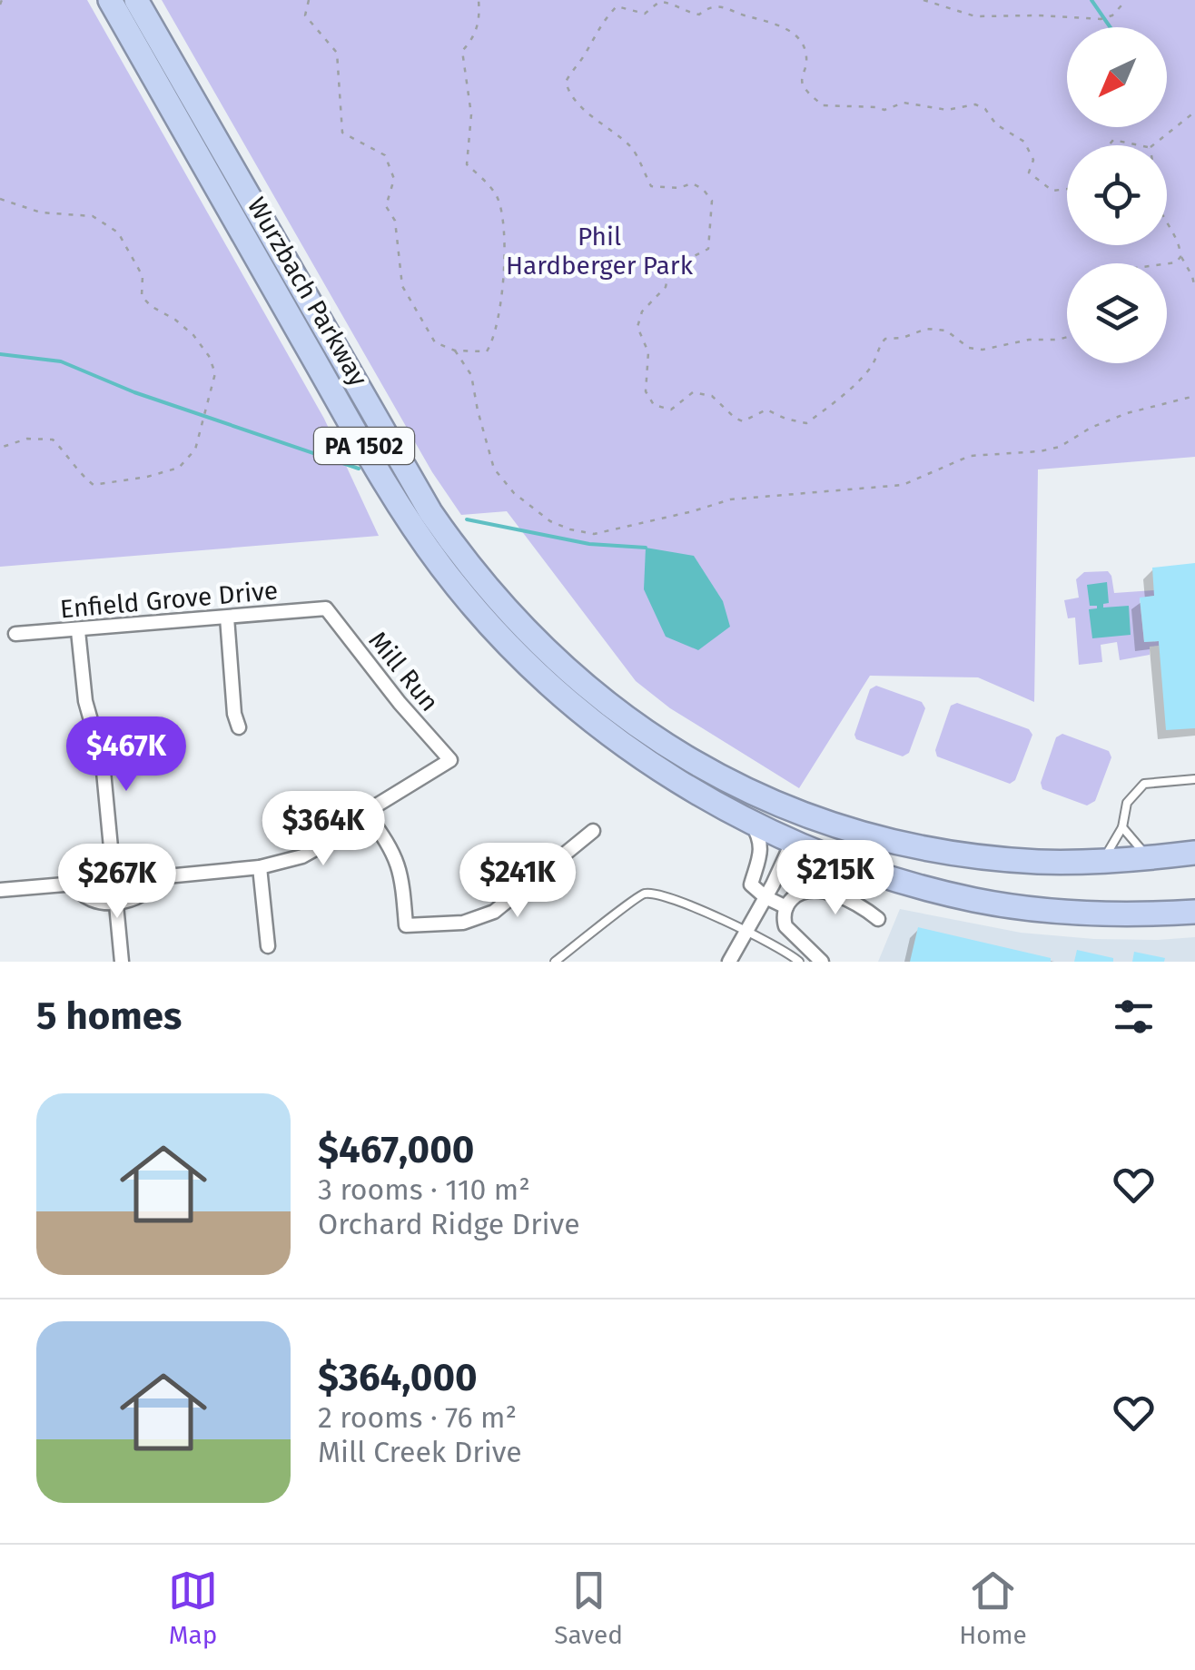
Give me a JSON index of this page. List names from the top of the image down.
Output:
{
  "streets": {
    "highway": ["Wurzbach Parkway", "PA 1502"],
    "street": ["Enfield Grove Drive", "Mill Run"]
  },
  "crossings": [
    ["Enfield Grove Drive", "Mill Run"]
  ],
  "parks": ["Phil Hardberger Park"],
  "north": "bottom left",
  "page": {
    "price": [
      "$467K",
      "$364K",
      "$215K",
      "$241K",
      "$267K"
    ],
    "heading": "5 homes",
    "list": [
      {
        "name": "$467,000",
        "note": "3 rooms · 110 m² · Orchard Ridge Drive"
      },
      {
        "name": "$364,000",
        "note": "2 rooms · 76 m² · Mill Creek Drive"
      }
    ],
    "tabs": ["Map", "Saved", "Home"]
  }
}
